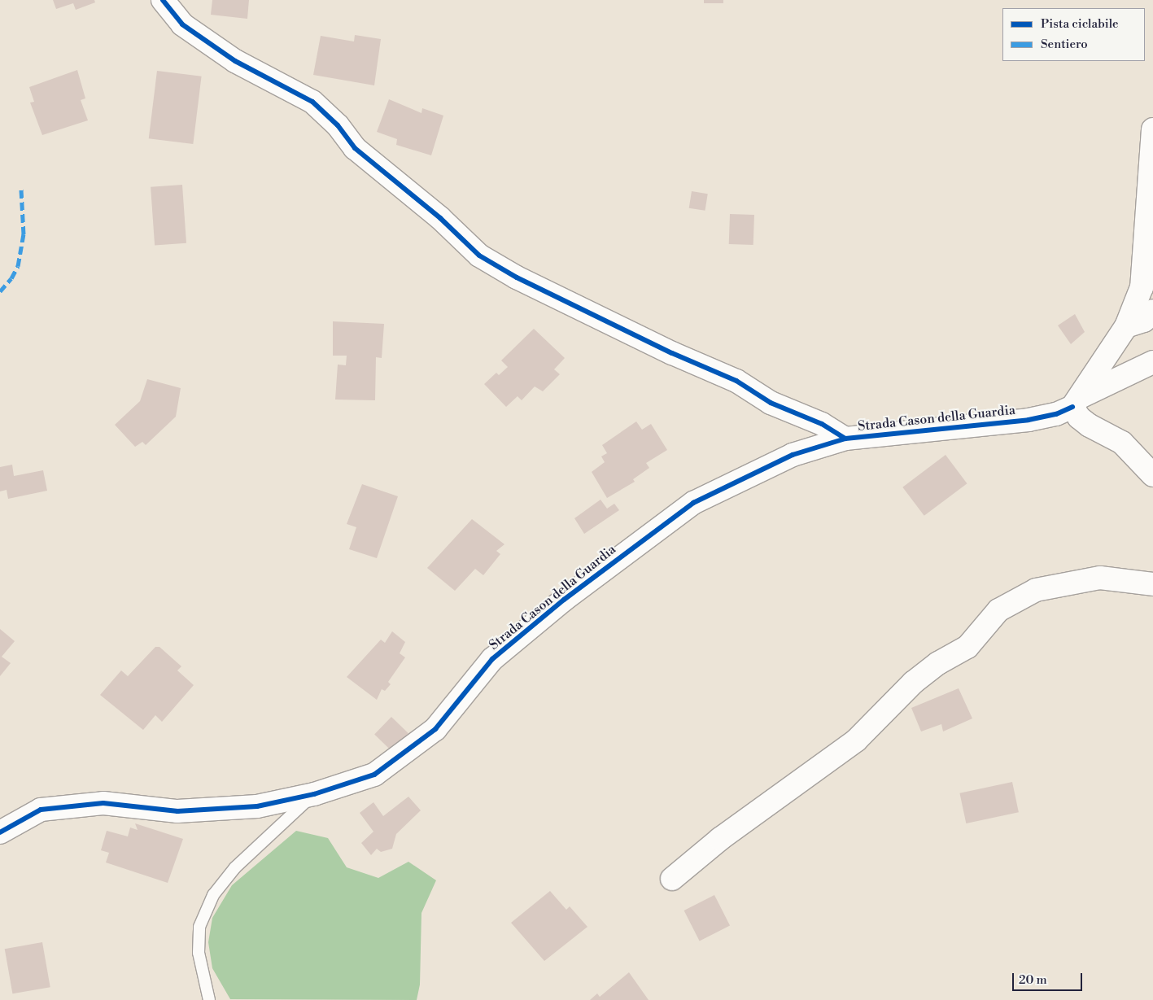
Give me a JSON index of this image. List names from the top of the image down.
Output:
{
  "streets": {
    "street": ["Strada Cason della Guardia"]
  },
  "legend": ["Pista ciclabile", "Sentiero"],
  "scale_bar": "20 m"
}
